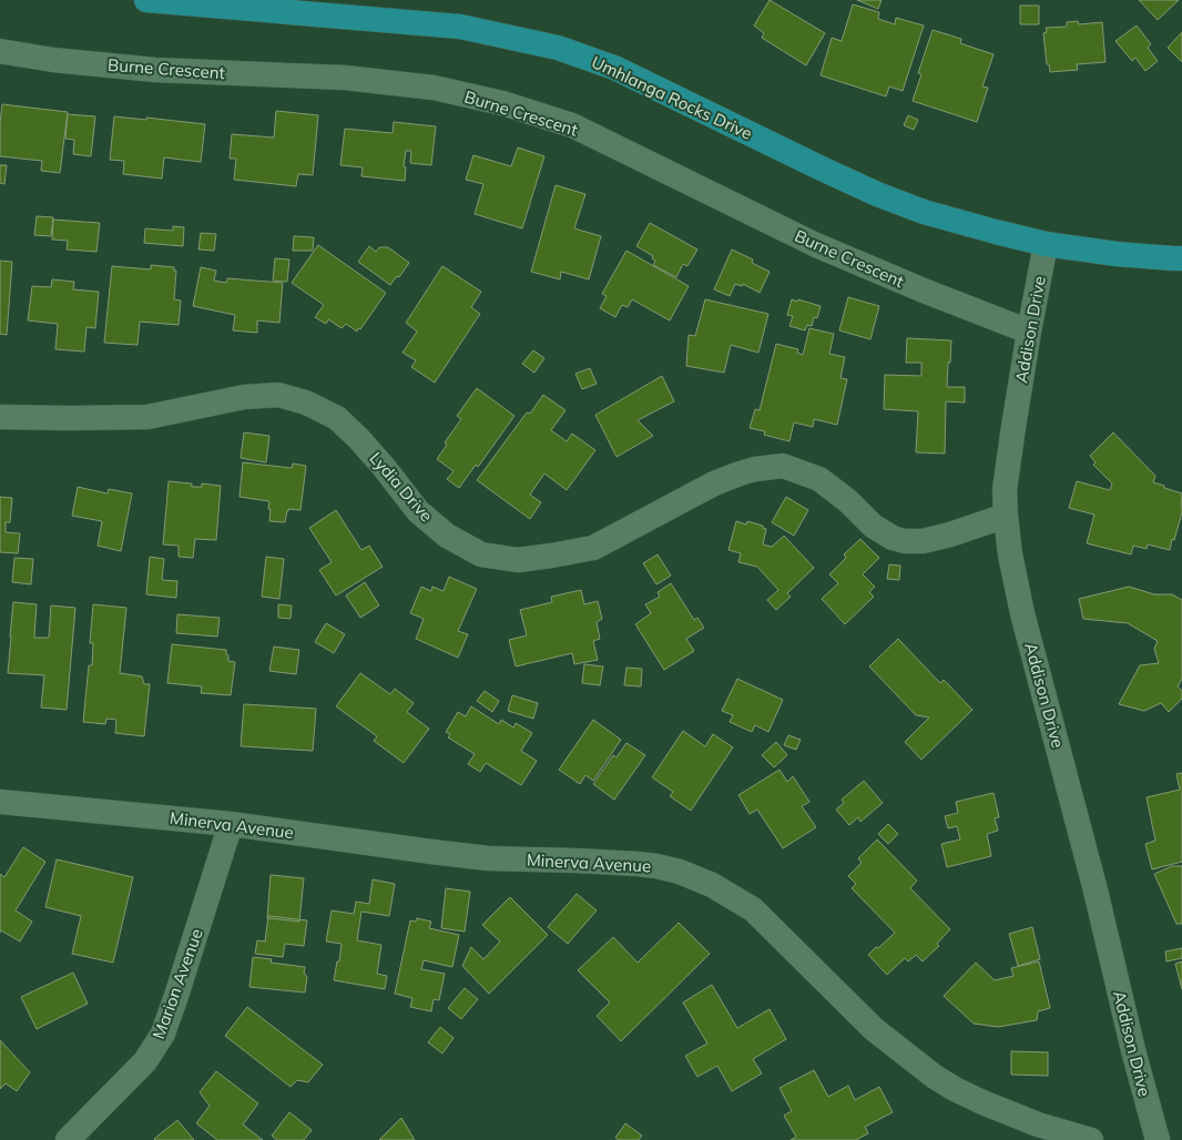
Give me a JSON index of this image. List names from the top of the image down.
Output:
{
  "streets": {
    "main road": ["Umhlanga Rocks Drive"],
    "street": [
      "Burne Crescent",
      "Addison Drive",
      "Lydia Drive",
      "Minerva Avenue",
      "Marion Avenue"
    ]
  },
  "crossings": [
    ["Burne Crescent", "Addison Drive"],
    ["Umhlanga Rocks Drive", "Addison Drive"],
    ["Addison Drive", "Lydia Drive"],
    ["Minerva Avenue", "Marion Avenue"]
  ]
}
